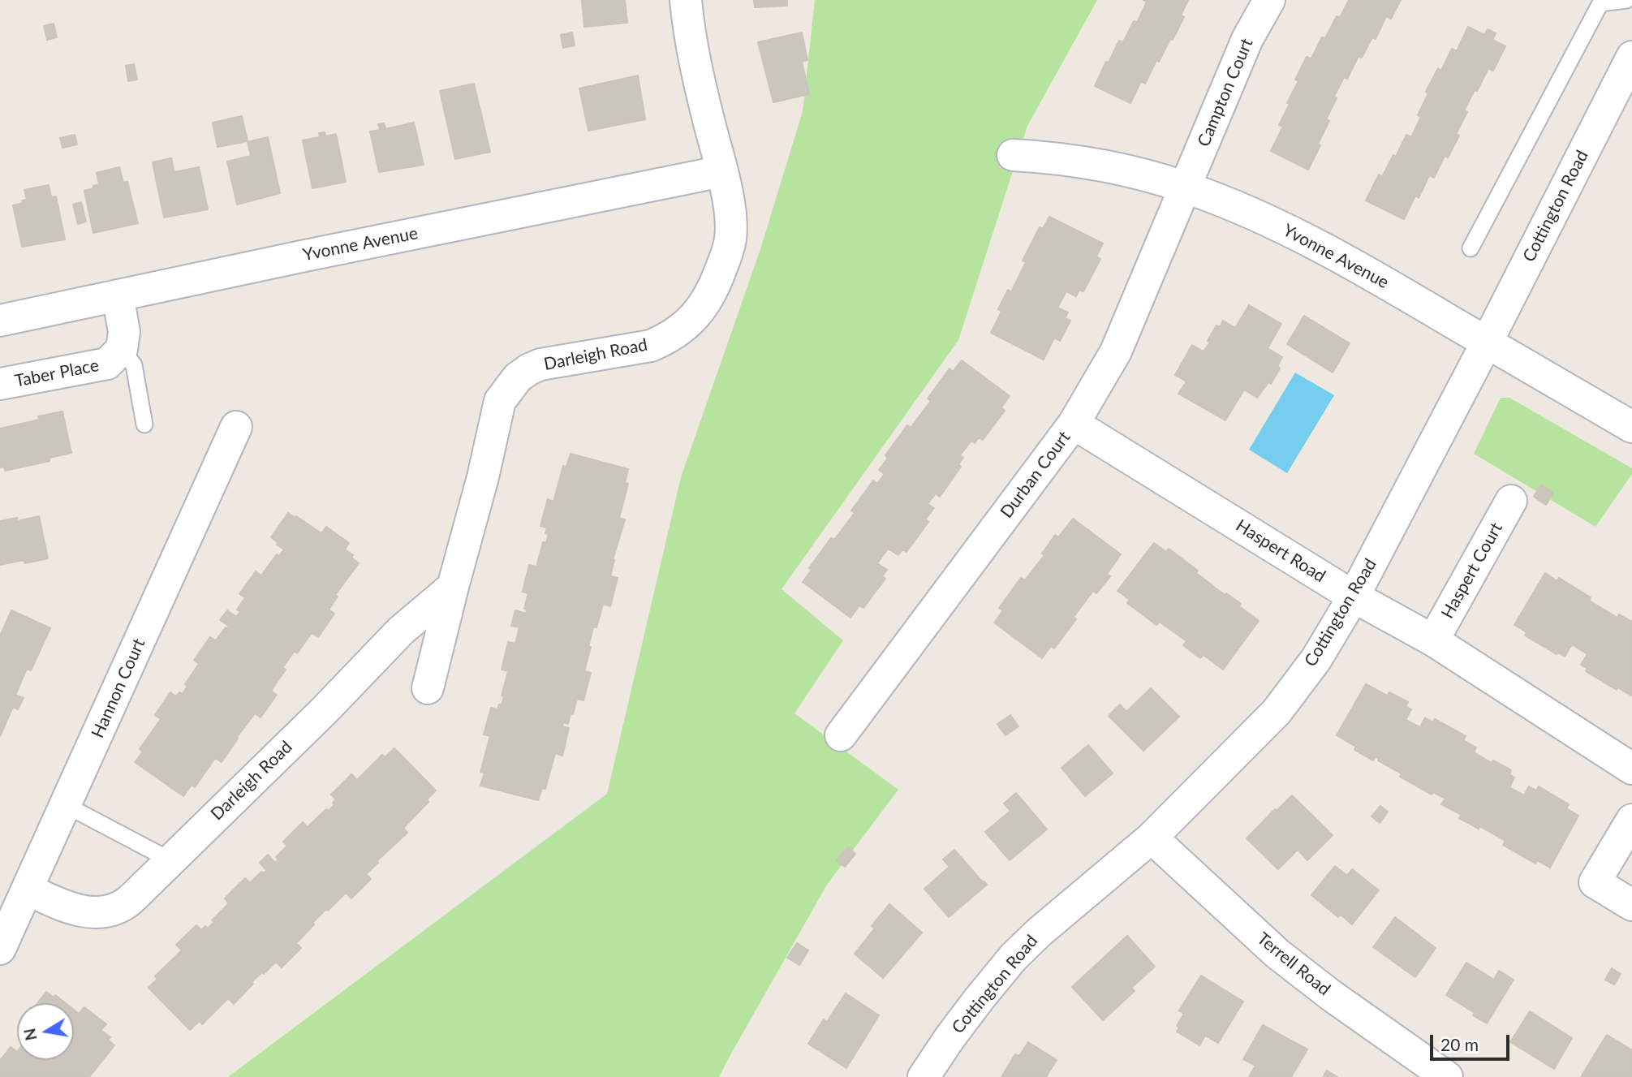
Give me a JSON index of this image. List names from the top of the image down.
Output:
{
  "streets": {
    "street": [
      "Campton Court",
      "Cottington Road",
      "Yvonne Avenue",
      "Darleigh Road",
      "Taber Place",
      "Durban Court",
      "Haspert Road",
      "Haspert Court",
      "Hannon Court",
      "Terrell Road"
    ]
  },
  "crossings": [
    ["Campton Court", "Yvonne Avenue"],
    ["Campton Court", "Durban Court"],
    ["Cottington Road", "Yvonne Avenue"],
    ["Cottington Road", "Haspert Road"],
    ["Cottington Road", "Terrell Road"],
    ["Yvonne Avenue", "Darleigh Road"],
    ["Yvonne Avenue", "Durban Court"],
    ["Darleigh Road", "Hannon Court"],
    ["Durban Court", "Haspert Road"],
    ["Haspert Road", "Haspert Court"]
  ],
  "scale_bar": "20 m",
  "north": "left"
}
